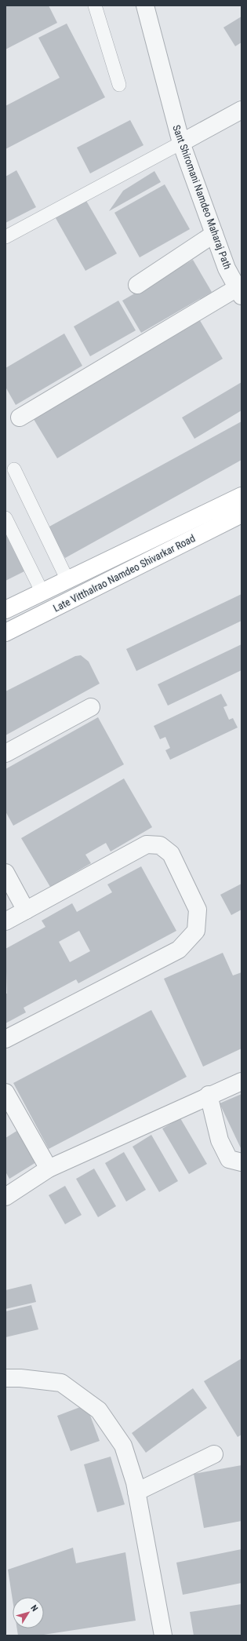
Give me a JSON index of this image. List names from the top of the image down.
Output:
{
  "streets": {
    "main road": ["Late Vitthalrao Namdeo Shivarkar Road"],
    "street": ["Sant Shiromani Namdeo Maharaj Path"]
  },
  "north": "top right"
}
